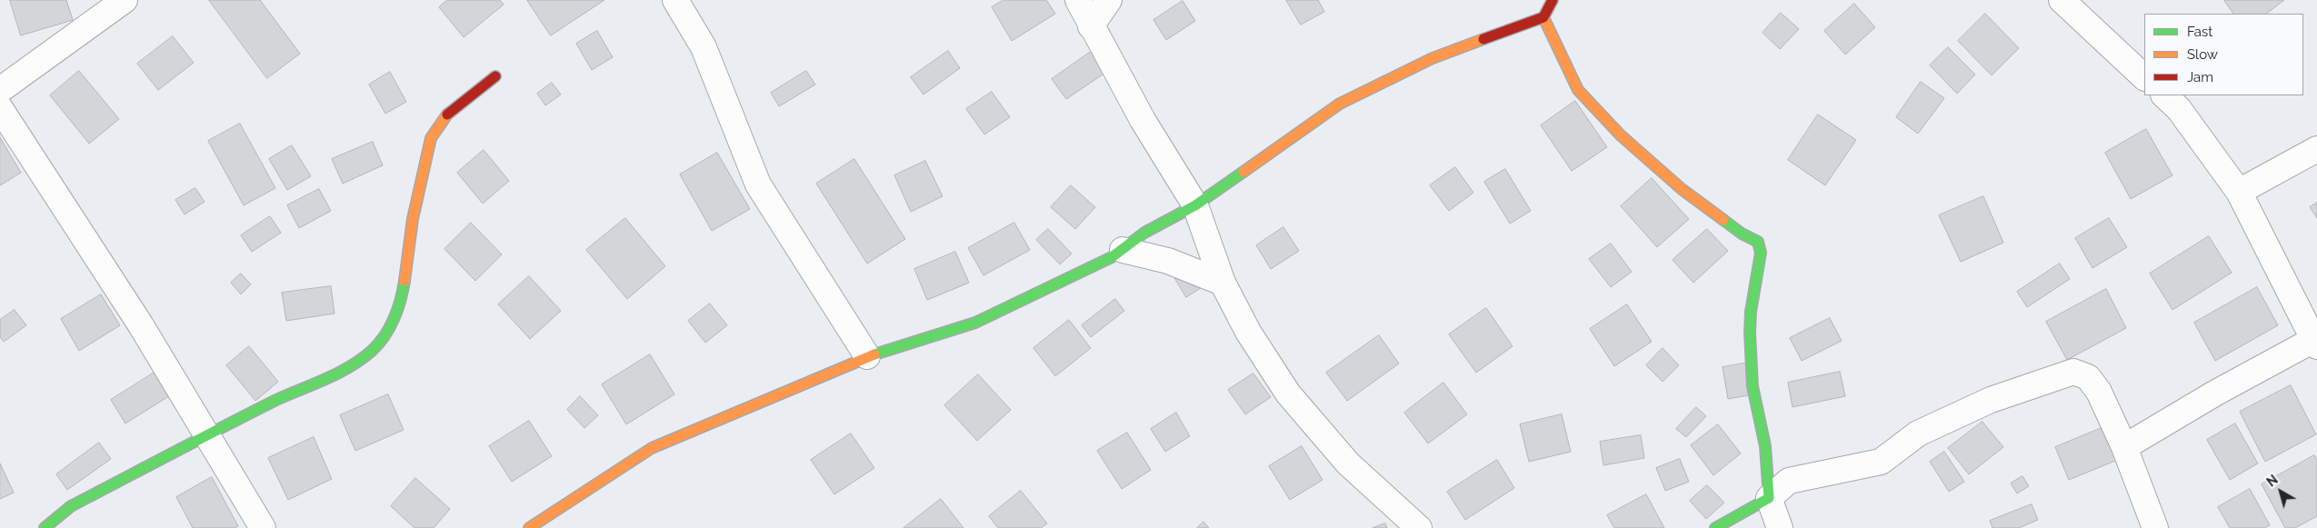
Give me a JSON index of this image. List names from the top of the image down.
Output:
{
  "legend": ["Fast", "Slow", "Jam"],
  "north": "top left"
}
